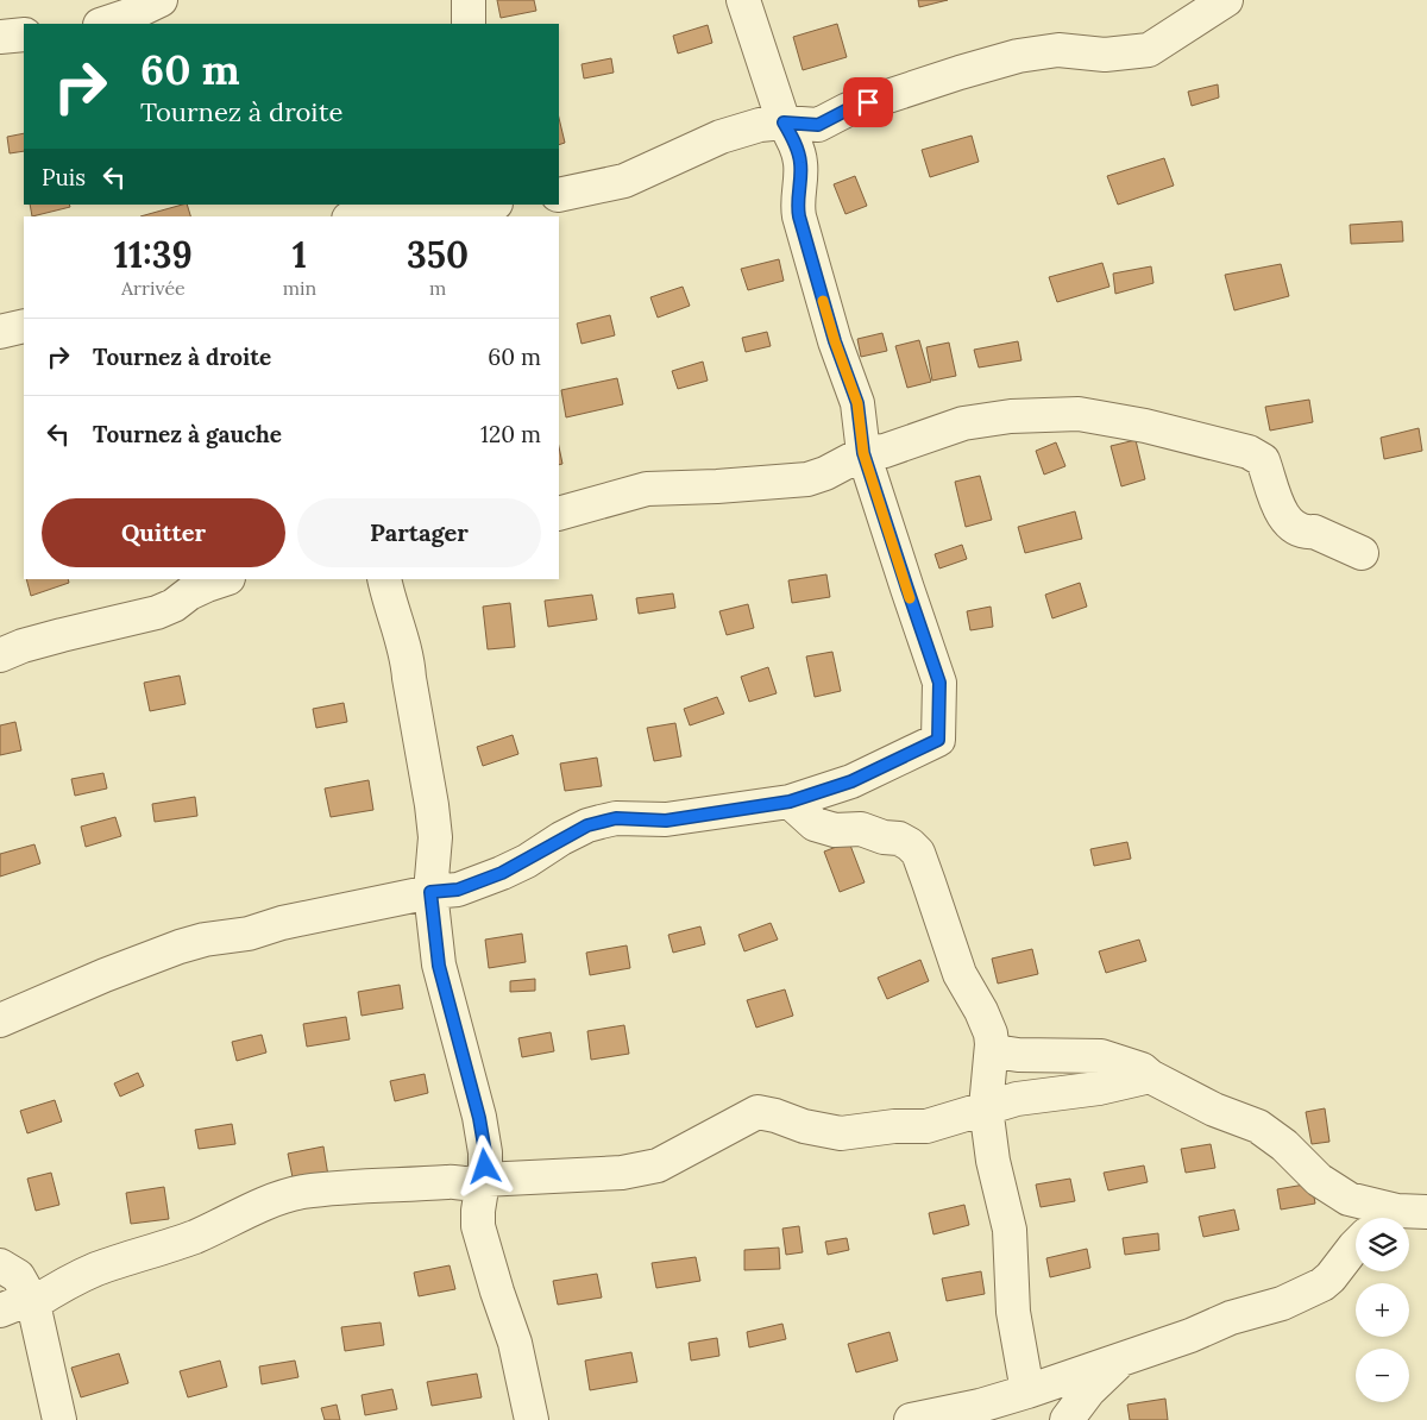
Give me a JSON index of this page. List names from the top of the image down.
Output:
{
  "page": {
    "turn": ["60 m", "Tournez à droite"],
    "then": "Puis",
    "eta": [
      "11:39",
      "Arrivée",
      "1",
      "min",
      "350",
      "m"
    ],
    "list": [
      {
        "name": "Tournez à droite",
        "value": "60 m"
      },
      {
        "name": "Tournez à gauche",
        "value": "120 m"
      }
    ],
    "buttons": ["Quitter", "Partager"],
    "map_buttons": ["+", "−"]
  }
}
